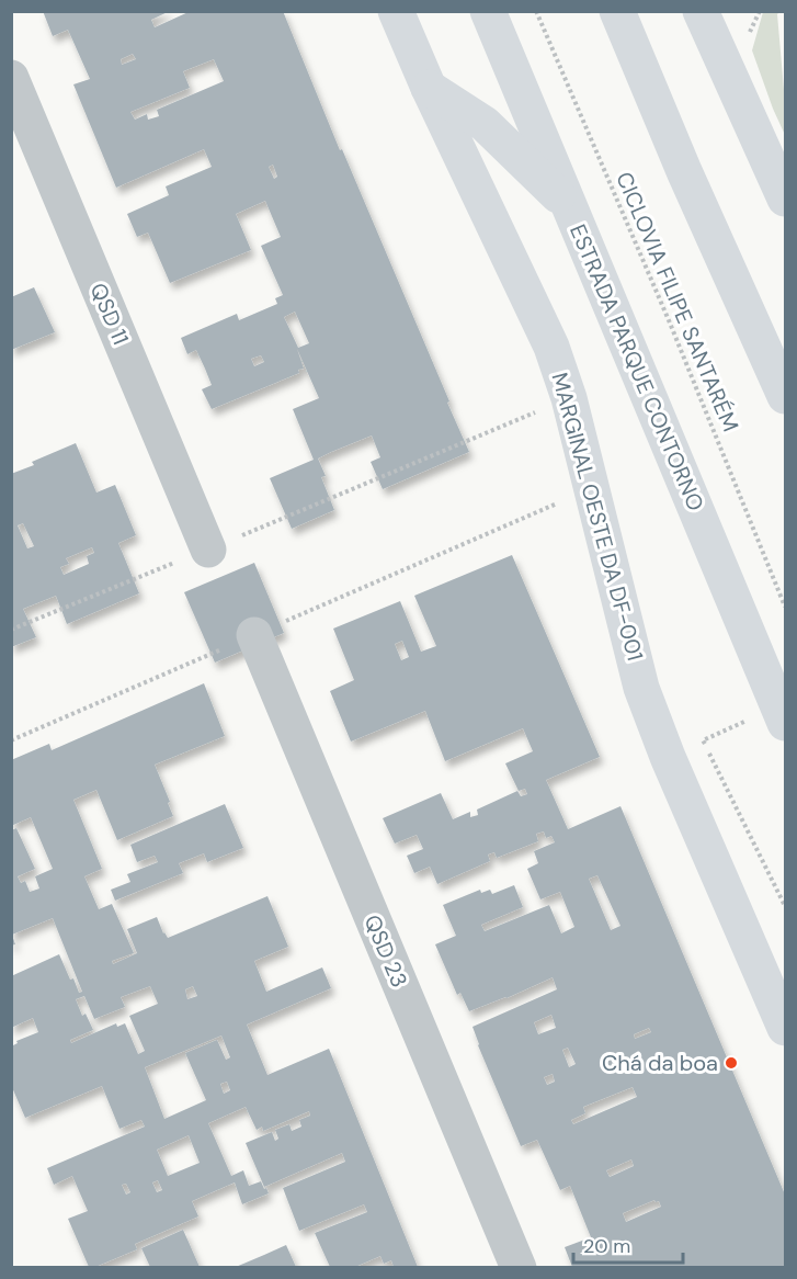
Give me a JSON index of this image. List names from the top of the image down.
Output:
{
  "streets": {
    "main road": ["ESTRADA PARQUE CONTORNO", "MARGINAL OESTE DA DF-001"],
    "street": ["QSD 11", "QSD 23"],
    "path": ["CICLOVIA FILIPE SANTARÉM"]
  },
  "places": ["Chá da boa"],
  "scale_bar": "20 m"
}
